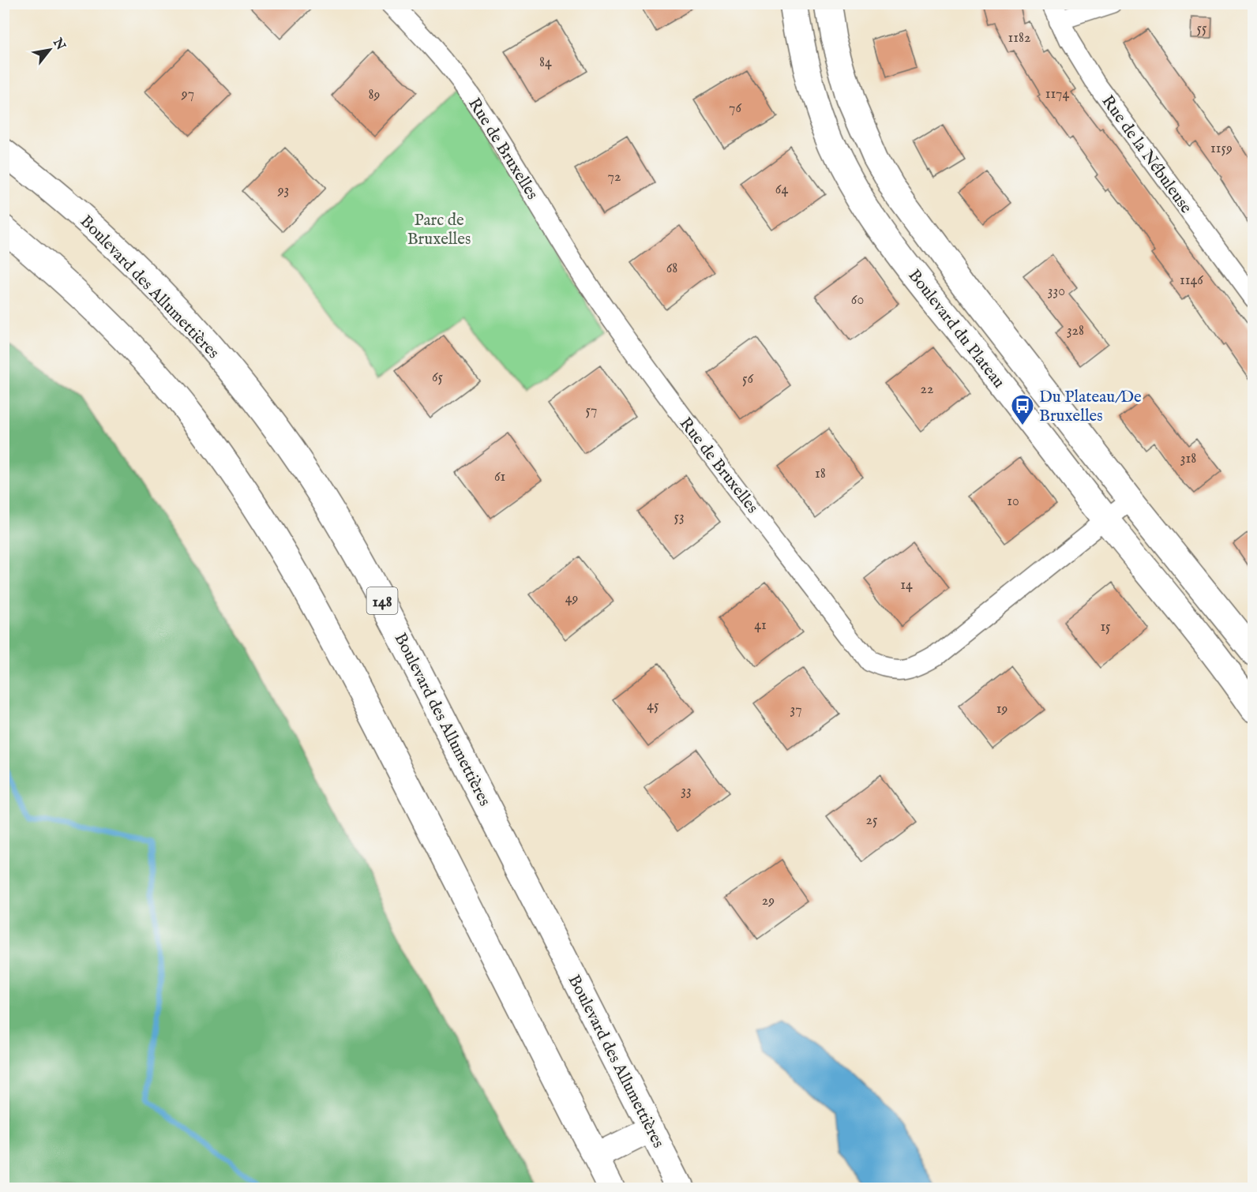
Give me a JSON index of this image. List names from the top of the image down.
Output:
{
  "streets": {
    "main road": ["Boulevard des Allumettières", "Boulevard du Plateau", "148"],
    "street": ["Rue de Bruxelles", "Rue de la Nébuleuse"]
  },
  "crossings": [
    ["Rue de Bruxelles", "Boulevard du Plateau"]
  ],
  "parks": ["Parc de Bruxelles"],
  "places": {
    "bus stop": ["Du Plateau/De Bruxelles"]
  },
  "house_numbers": [
    "55",
    "1182",
    "84",
    "97",
    "1174",
    "89",
    "76",
    "1159",
    "72",
    "64",
    "93",
    "68",
    "1146",
    "330",
    "60",
    "328",
    "65",
    "56",
    "22",
    "57",
    "318",
    "18",
    "61",
    "10",
    "53",
    "14",
    "49",
    "41",
    "15",
    "45",
    "19",
    "37",
    "33",
    "25",
    "29"
  ],
  "north": "top right"
}
